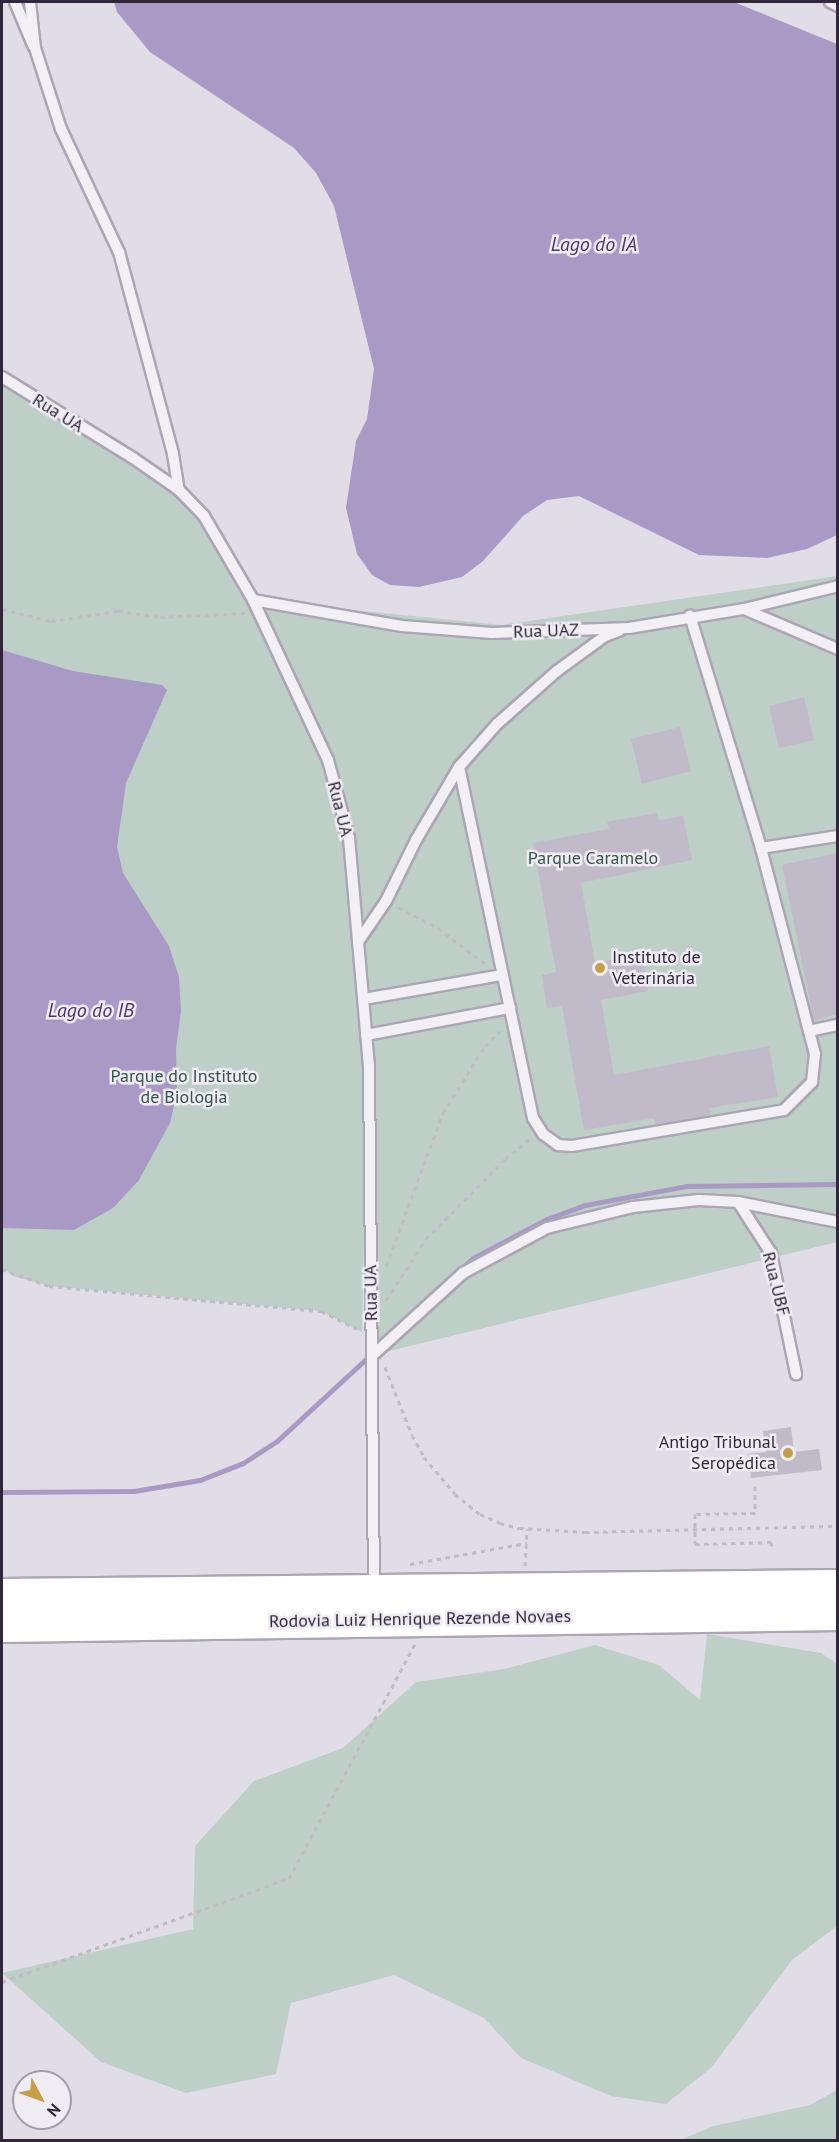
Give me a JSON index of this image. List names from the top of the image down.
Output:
{
  "streets": {
    "highway": ["Rodovia Luiz Henrique Rezende Novaes"],
    "lane": ["Rua UA", "Rua UAZ", "Rua UBF"]
  },
  "crossings": [
    ["Rua UA", "Rua UAZ"],
    ["Rua UA", "Rodovia Luiz Henrique Rezende Novaes"]
  ],
  "water": ["Lago do IA", "Lago do IB"],
  "parks": ["Parque Caramelo", "Parque do Instituto de Biologia"],
  "places": ["Instituto de Veterinária", "Antigo Tribunal Seropédica"],
  "north": "bottom right"
}
